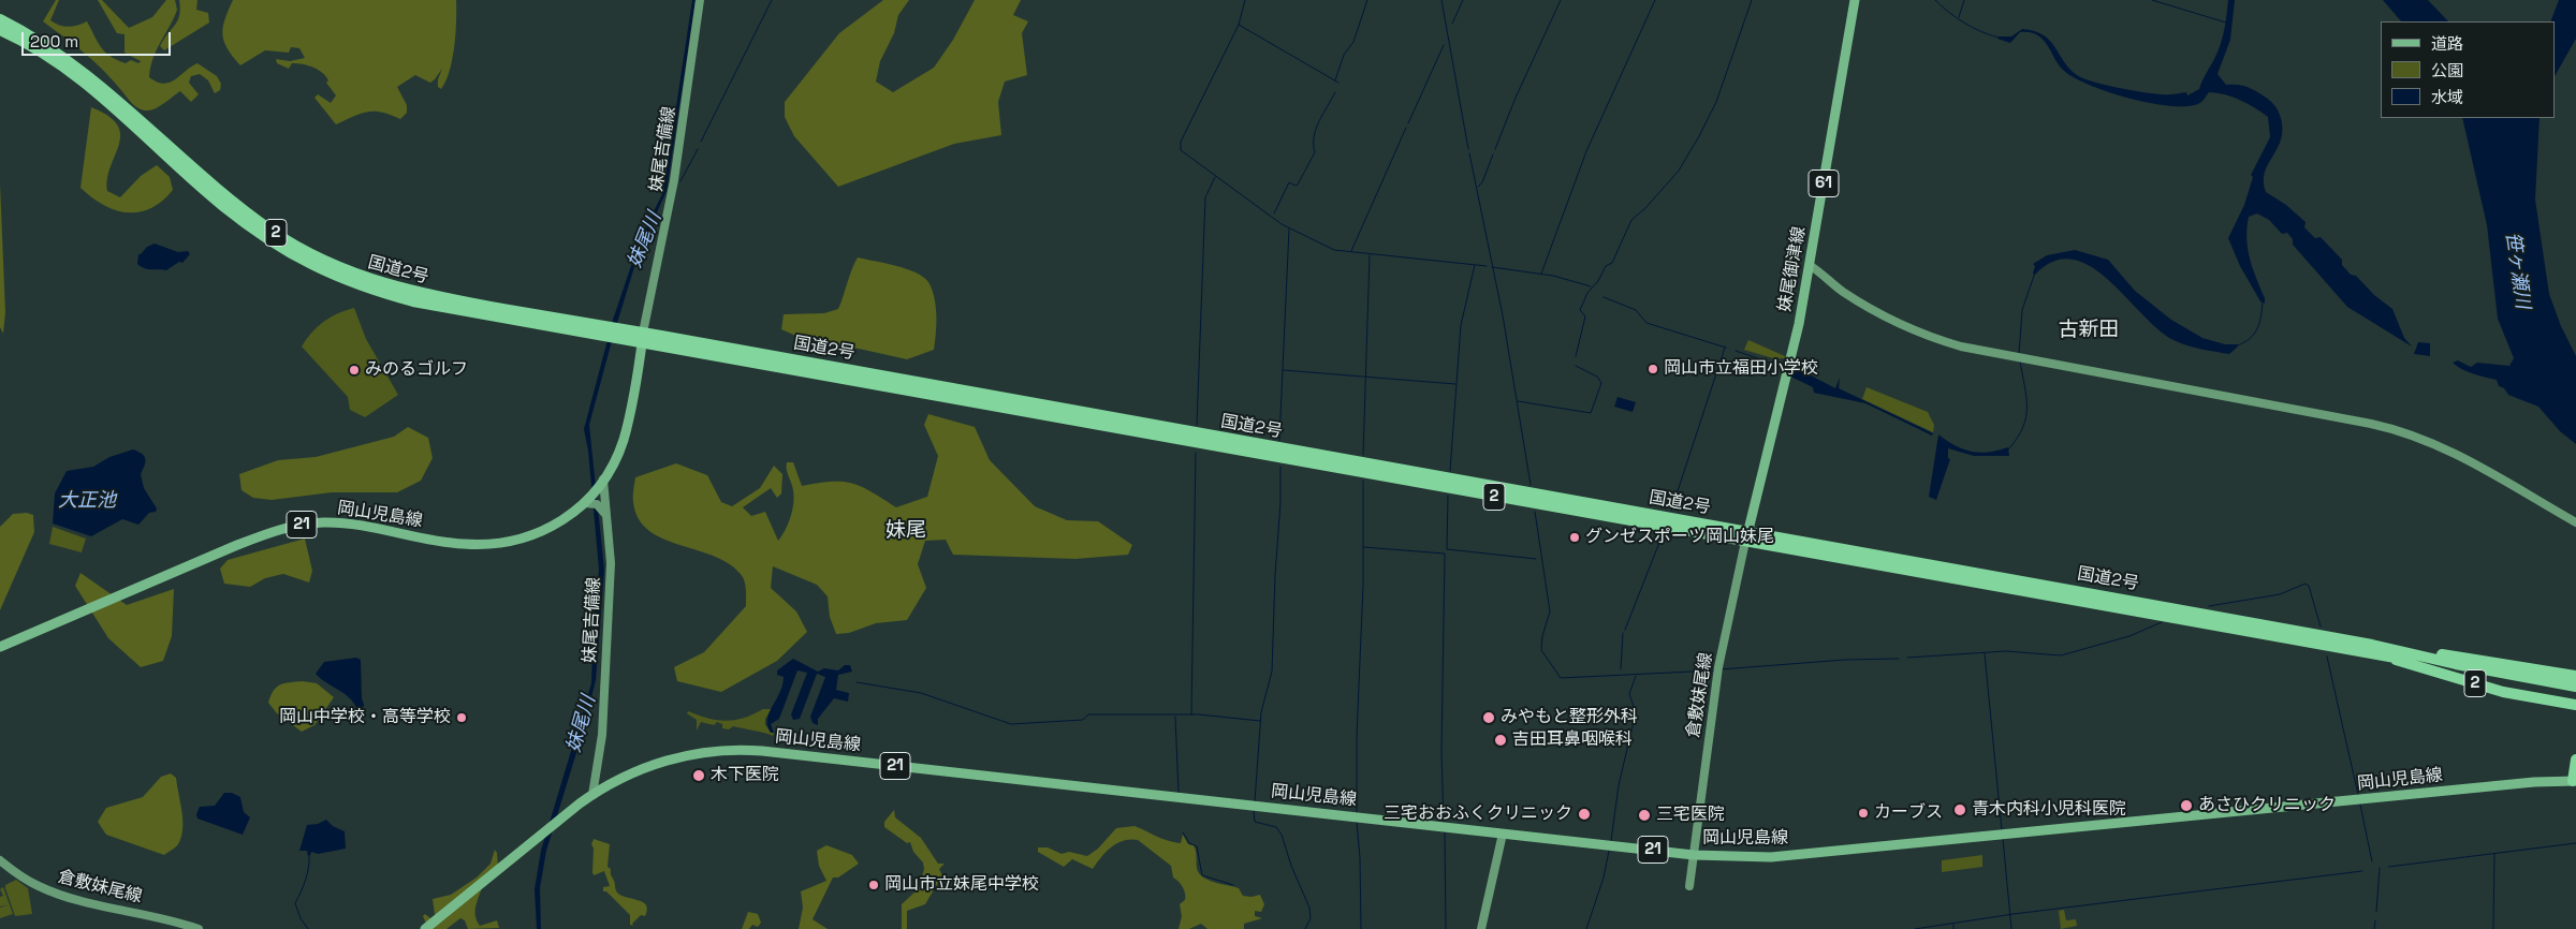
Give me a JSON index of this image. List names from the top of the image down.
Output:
{
  "streets": {
    "highway": ["2", "国道2号"],
    "main road": [
      "妹尾吉備線",
      "61",
      "妹尾御津線",
      "岡山児島線",
      "21",
      "倉敷妹尾線"
    ]
  },
  "crossings": [
    ["妹尾吉備線", "国道2号"],
    ["妹尾吉備線", "岡山児島線"],
    ["2", "国道2号"],
    ["妹尾御津線", "国道2号"],
    ["妹尾御津線", "倉敷妹尾線"],
    ["国道2号", "岡山児島線"],
    ["国道2号", "倉敷妹尾線"],
    ["岡山児島線", "倉敷妹尾線"]
  ],
  "districts": ["古新田", "妹尾"],
  "water": ["妹尾川", "笹ヶ瀬川", "大正池"],
  "places": [
    "岡山市立福田小学校",
    "みのるゴルフ",
    "グンゼスポーツ岡山妹尾",
    "岡山中学校・高等学校",
    "みやもと整形外科",
    "吉田耳鼻咽喉科",
    "木下医院",
    "あさひクリニック",
    "青木内科小児科医院",
    "カーブス",
    "三宅おおふくクリニック",
    "三宅医院",
    "岡山市立妹尾中学校"
  ],
  "legend": ["道路", "公園", "水域"],
  "scale_bar": "200 m"
}
